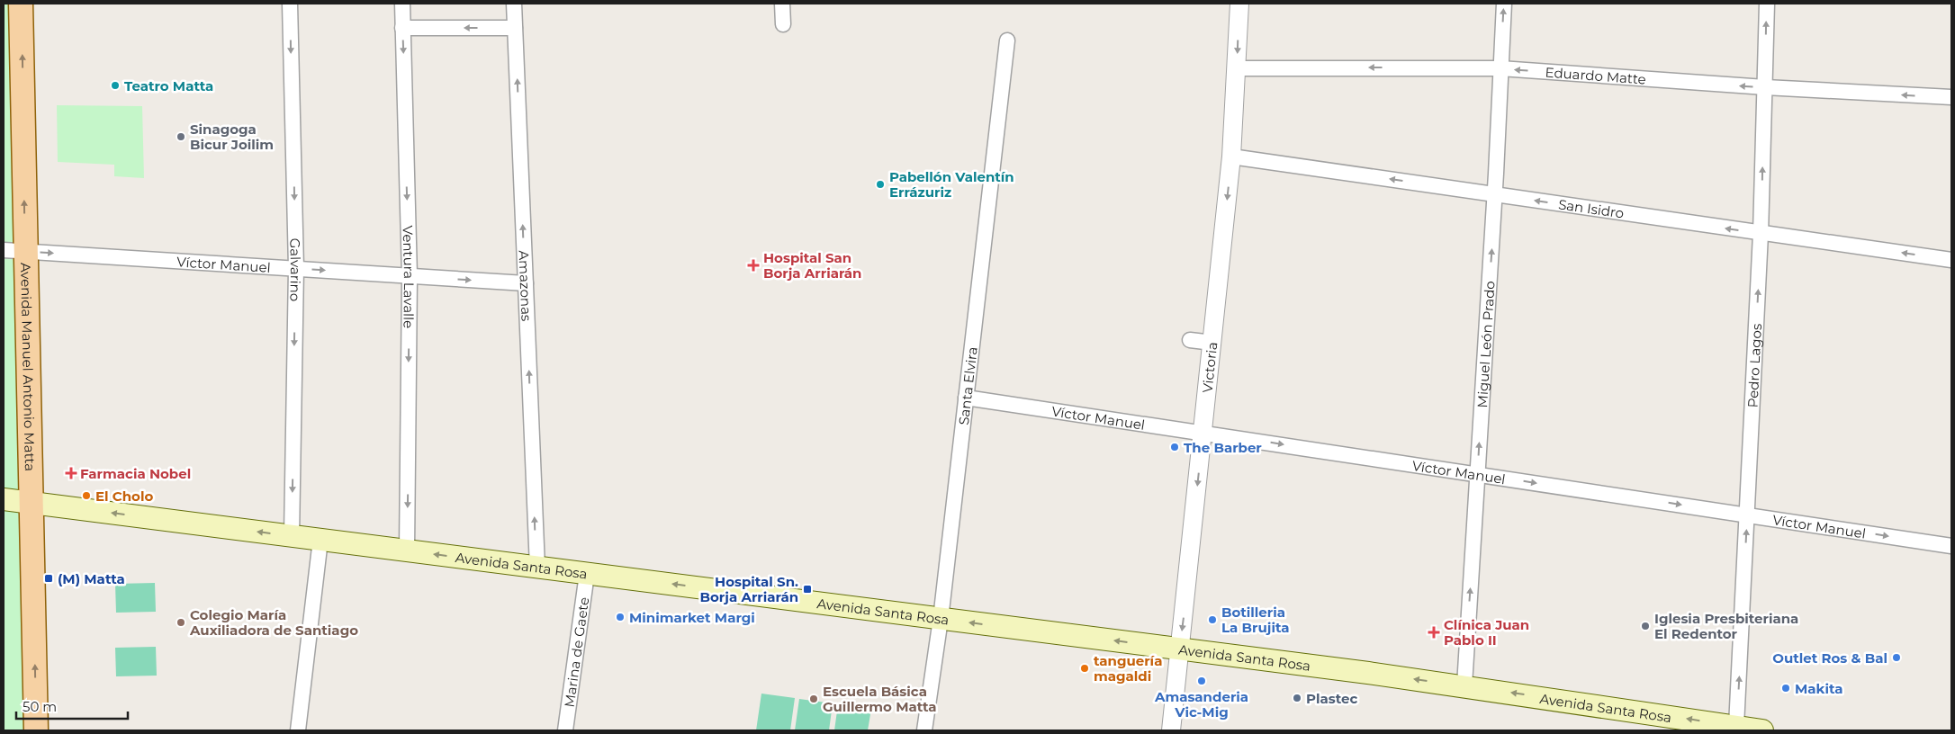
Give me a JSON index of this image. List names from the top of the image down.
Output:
{
  "streets": {
    "main road": ["Avenida Manuel Antonio Matta", "Avenida Santa Rosa"],
    "street": [
      "Eduardo Matte",
      "San Isidro",
      "Víctor Manuel",
      "Galvarino",
      "Ventura Lavalle",
      "Amazonas",
      "Miguel León Prado",
      "Pedro Lagos",
      "Victoria",
      "Santa Elvira",
      "Marina de Gaete"
    ]
  },
  "crossings": [
    ["Eduardo Matte", "Miguel León Prado"],
    ["Eduardo Matte", "Pedro Lagos"],
    ["Eduardo Matte", "Victoria"],
    ["San Isidro", "Miguel León Prado"],
    ["San Isidro", "Pedro Lagos"],
    ["San Isidro", "Victoria"],
    ["Víctor Manuel", "Galvarino"],
    ["Víctor Manuel", "Ventura Lavalle"],
    ["Víctor Manuel", "Amazonas"],
    ["Víctor Manuel", "Miguel León Prado"],
    ["Víctor Manuel", "Pedro Lagos"],
    ["Víctor Manuel", "Avenida Manuel Antonio Matta"],
    ["Víctor Manuel", "Victoria"],
    ["Víctor Manuel", "Santa Elvira"],
    ["Galvarino", "Avenida Santa Rosa"],
    ["Ventura Lavalle", "Avenida Santa Rosa"],
    ["Amazonas", "Avenida Santa Rosa"],
    ["Miguel León Prado", "Avenida Santa Rosa"],
    ["Pedro Lagos", "Avenida Santa Rosa"],
    ["Avenida Manuel Antonio Matta", "Avenida Santa Rosa"],
    ["Victoria", "Avenida Santa Rosa"],
    ["Santa Elvira", "Avenida Santa Rosa"],
    ["Avenida Santa Rosa", "Marina de Gaete"]
  ],
  "one_way": [
    "Eduardo Matte",
    "San Isidro",
    "Víctor Manuel",
    "Galvarino",
    "Ventura Lavalle",
    "Amazonas",
    "Miguel León Prado",
    "Pedro Lagos",
    "Avenida Manuel Antonio Matta",
    "Victoria",
    "Avenida Santa Rosa"
  ],
  "places": {
    "other": [
      "Teatro Matta",
      "Sinagoga Bicur Joilim",
      "Pabellón Valentín Errázuriz",
      "The Barber",
      "El Cholo",
      "Minimarket Margi",
      "Botilleria La Brujita",
      "Colegio María Auxiliadora de Santiago",
      "Iglesia Presbiteriana El Redentor",
      "Outlet Ros & Bal",
      "tanguería magaldi",
      "Amasanderia Vic-Mig",
      "Makita",
      "Plastec",
      "Escuela Básica Guillermo Matta"
    ],
    "health": ["Hospital San Borja Arriarán", "Farmacia Nobel", "Clínica Juan Pablo II"],
    "transit": ["(M) Matta", "Hospital Sn. Borja Arriarán"]
  },
  "scale_bar": "50 m"
}
